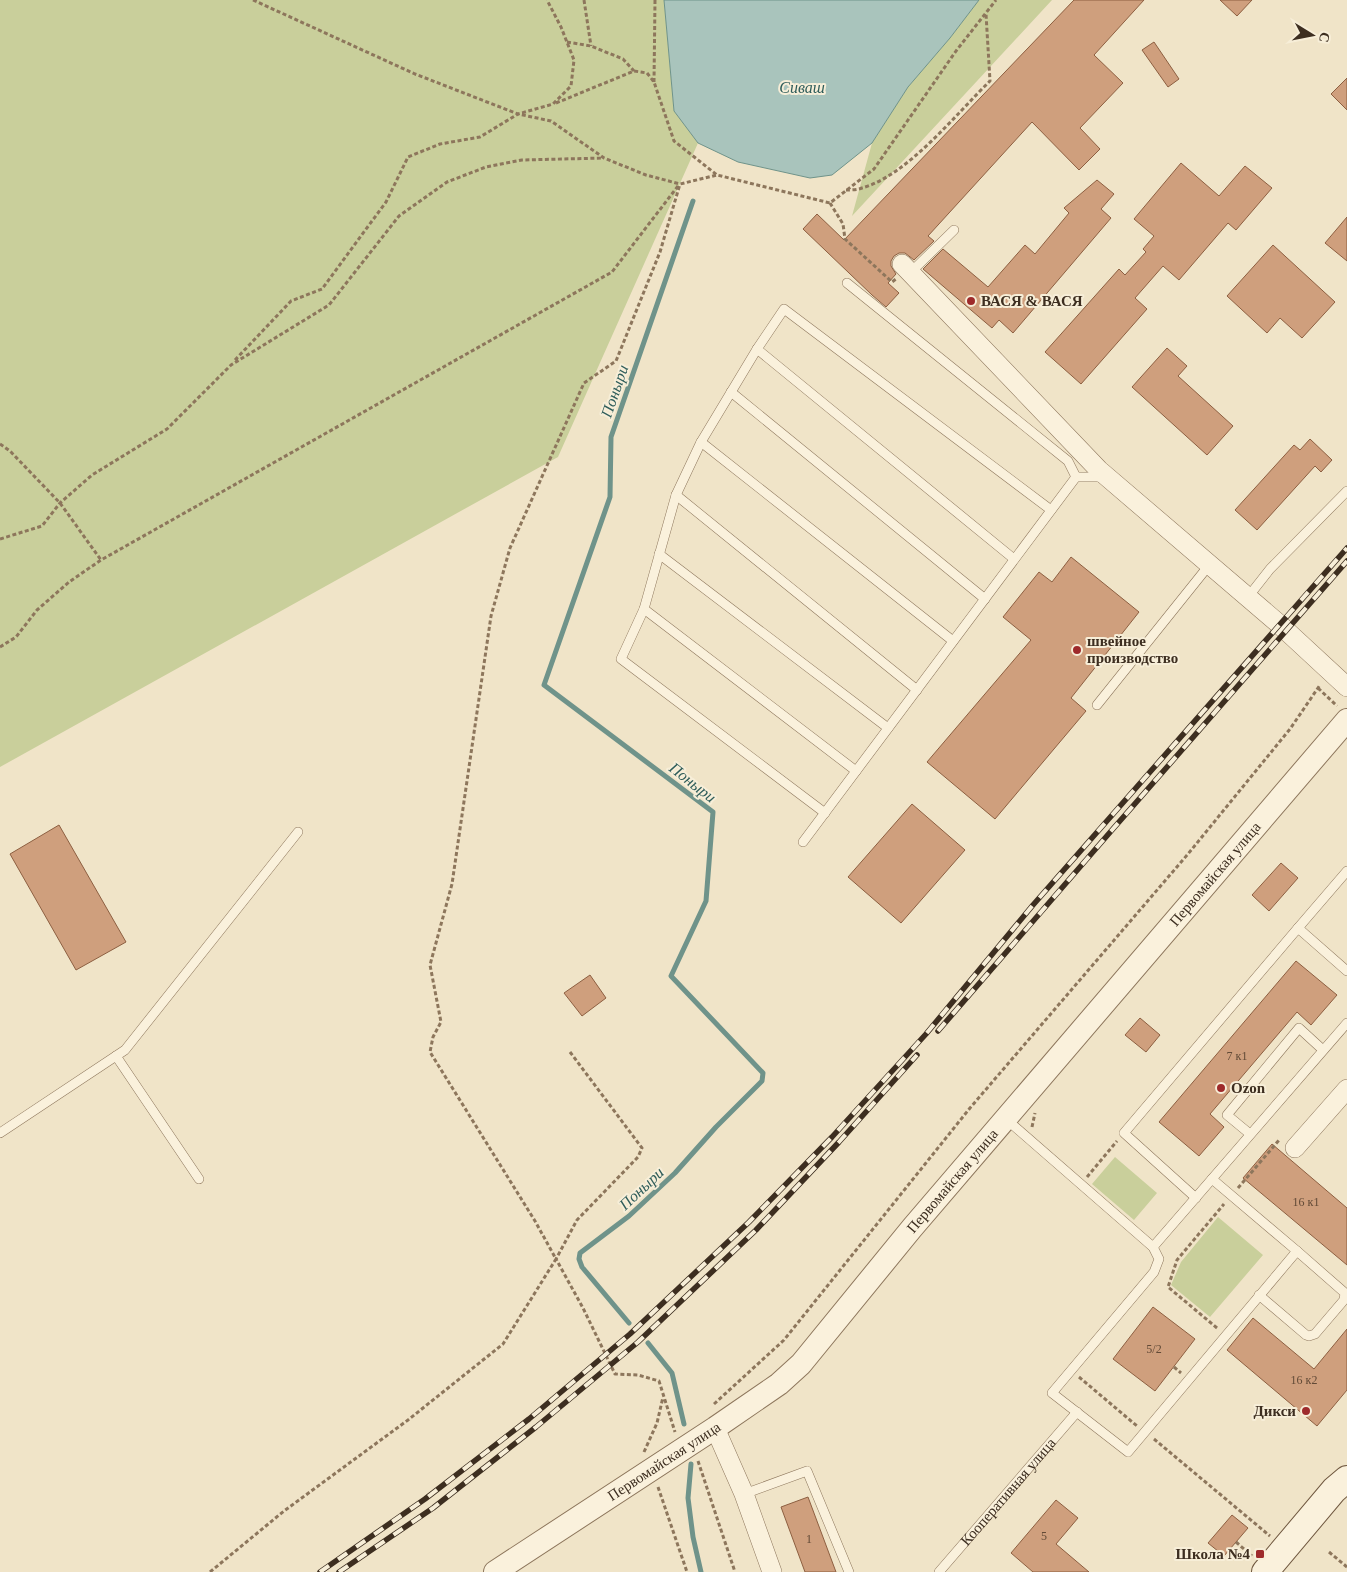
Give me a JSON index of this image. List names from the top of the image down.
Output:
{
  "streets": {
    "street": ["Первомайская улица"],
    "lane": ["Кооперативная улица"]
  },
  "water": ["Сиваш", "Поныри"],
  "places": {
    "other": [
      "ВАСЯ & ВАСЯ",
      "швейное производство",
      "Ozon",
      "Дикси"
    ],
    "transit": ["Школа №4"]
  },
  "house_numbers": [
    "7 к1",
    "16 к1",
    "5/2",
    "16 к2",
    "5",
    "1"
  ],
  "north": "right"
}
